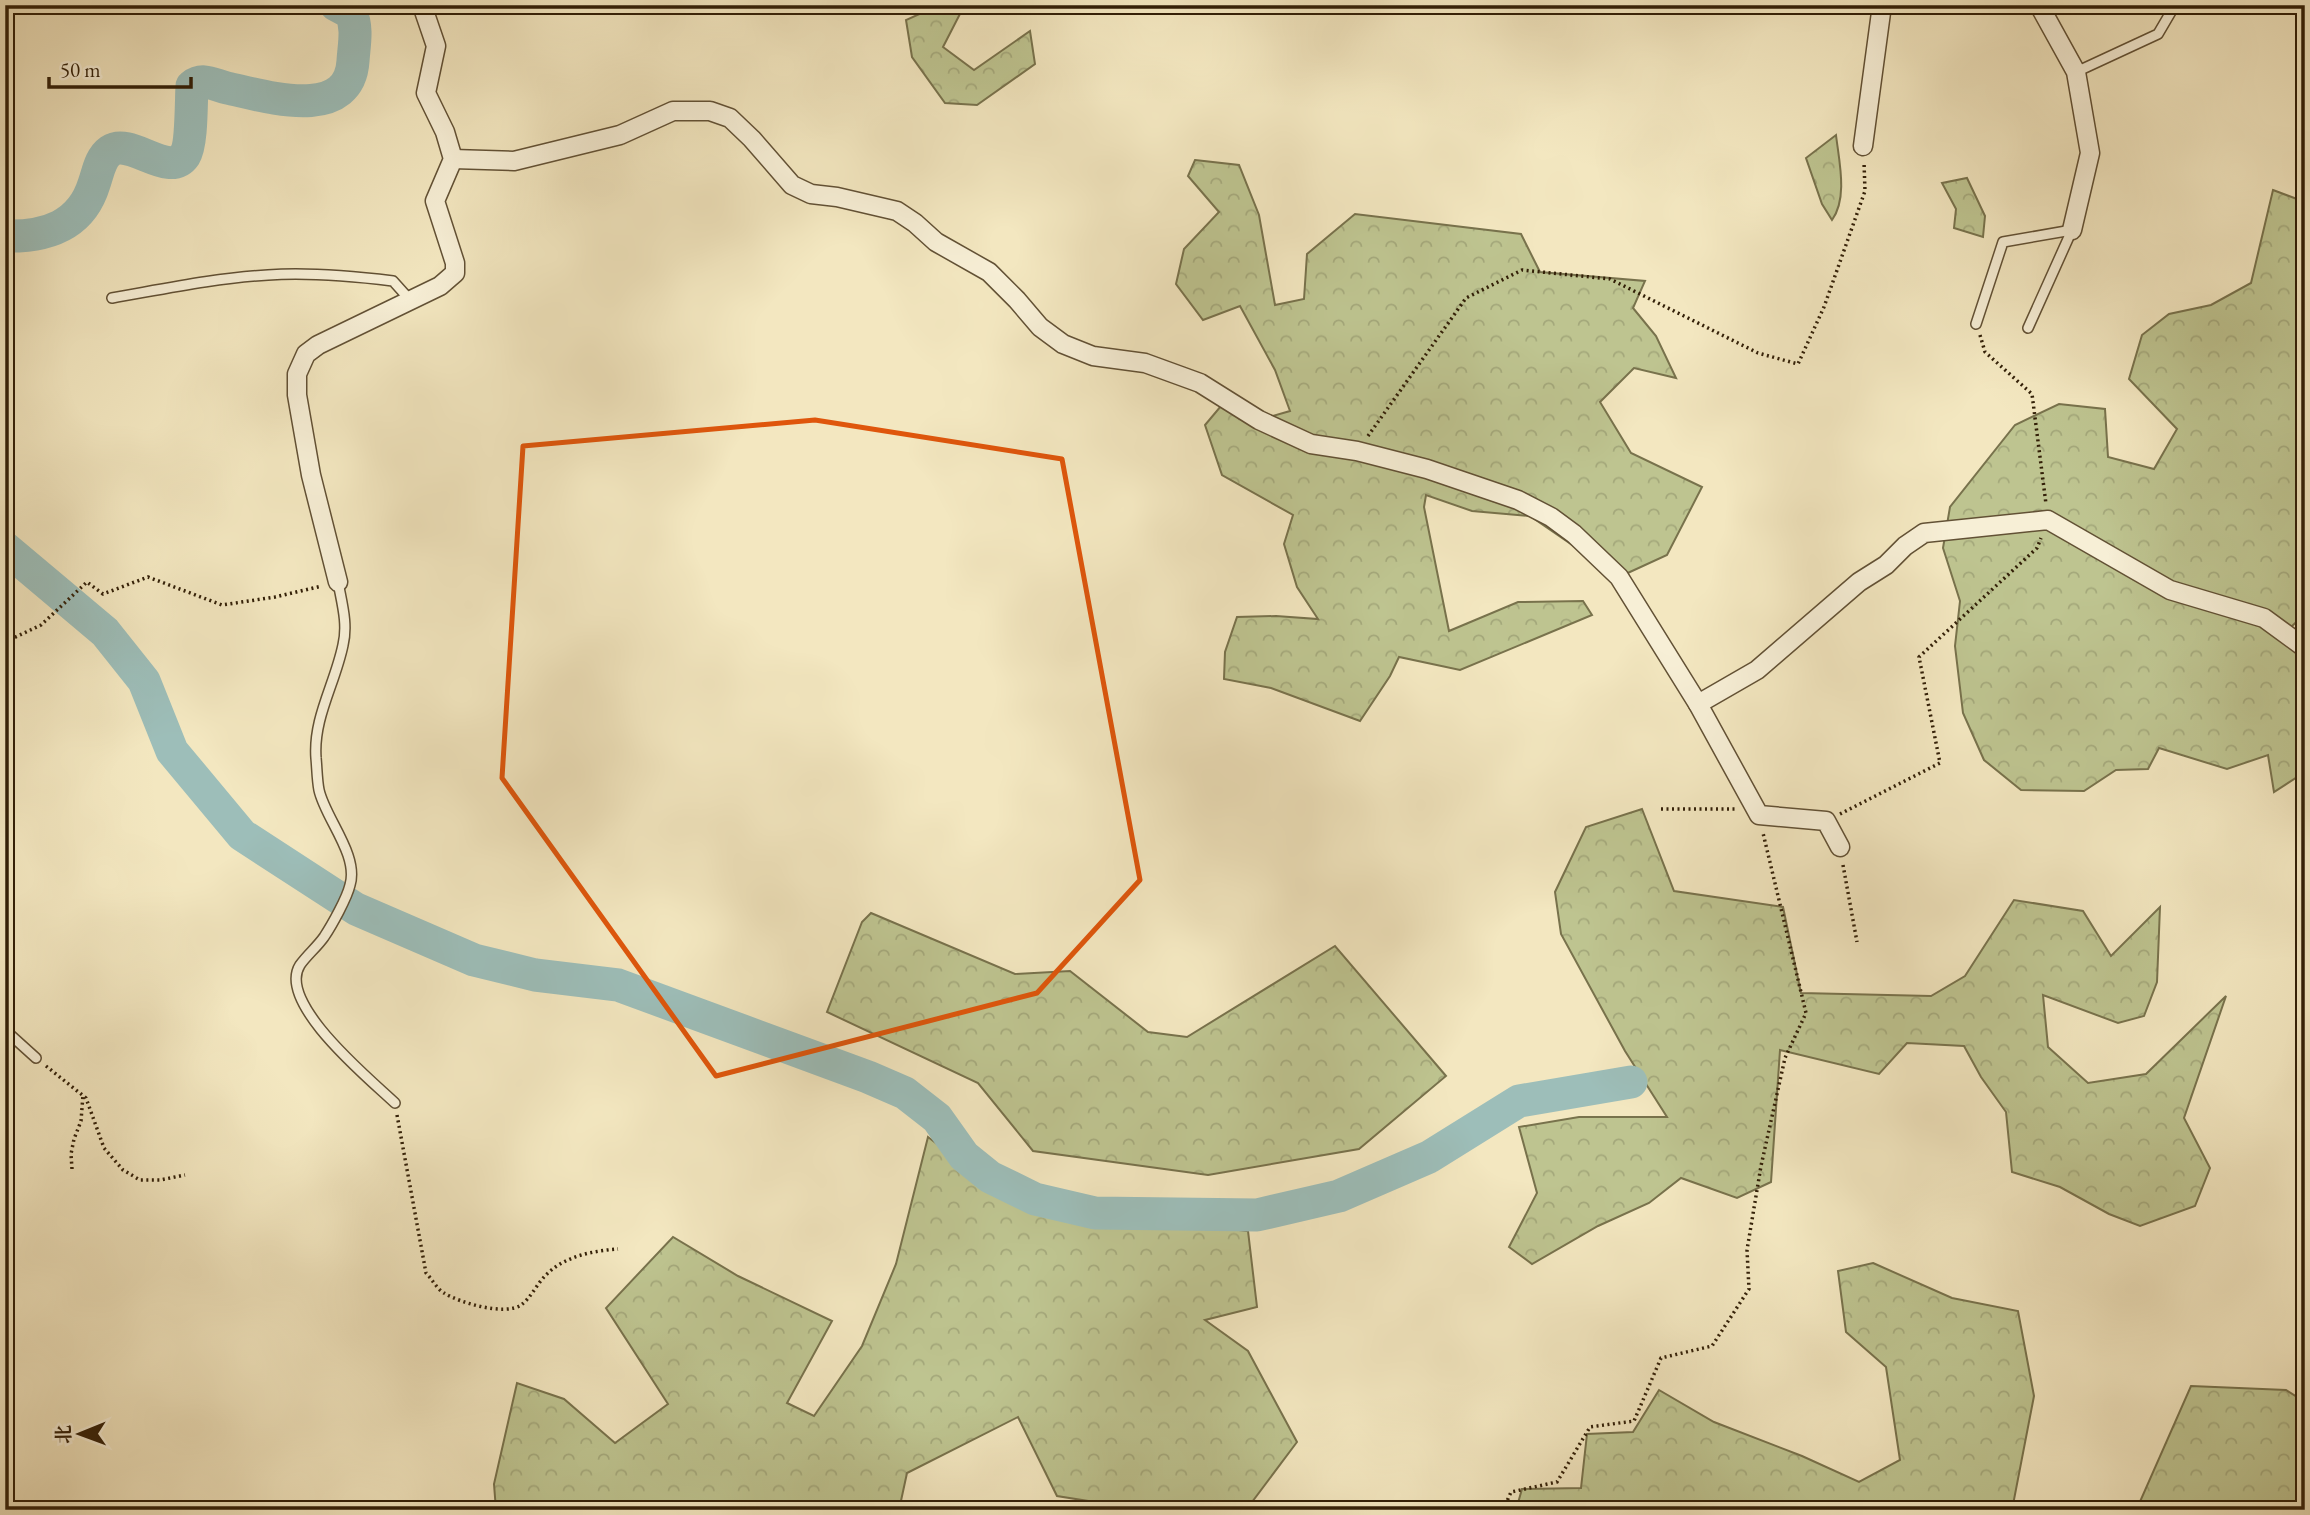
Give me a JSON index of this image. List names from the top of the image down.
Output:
{
  "scale_bar": "50 m",
  "north": "left"
}
